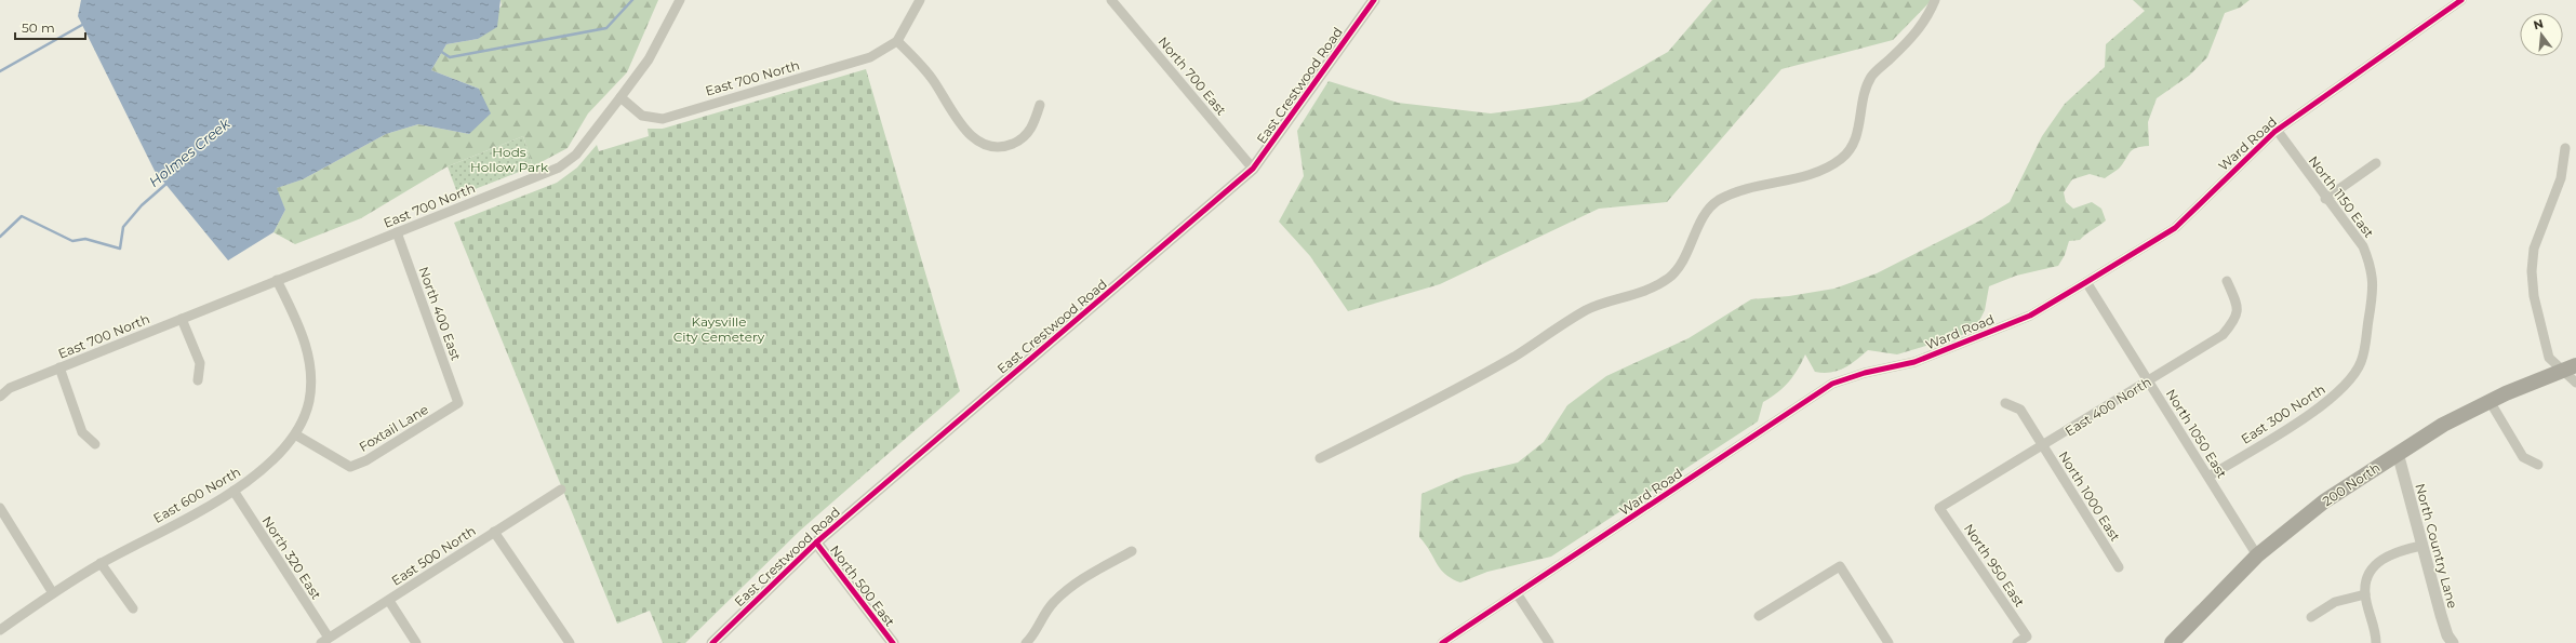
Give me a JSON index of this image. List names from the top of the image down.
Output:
{
  "streets": {
    "main road": ["200 North"],
    "street": [
      "North 700 East",
      "East 700 North",
      "East Crestwood Road",
      "Ward Road",
      "North 1150 East",
      "North 400 East",
      "East 400 North",
      "East 300 North",
      "Foxtail Lane",
      "North 1050 East",
      "East 600 North",
      "North 1000 East",
      "North Country Lane",
      "East 500 North",
      "North 320 East",
      "North 950 East",
      "North 500 East"
    ]
  },
  "crossings": [
    ["North 700 East", "East Crestwood Road"],
    ["East 700 North", "North 400 East"],
    ["East 700 North", "East 600 North"],
    ["East Crestwood Road", "North 500 East"],
    ["Ward Road", "North 1150 East"],
    ["Ward Road", "North 1050 East"],
    ["North 1150 East", "East 300 North"],
    ["North 400 East", "Foxtail Lane"],
    ["East 400 North", "North 1050 East"],
    ["East 400 North", "North 1000 East"],
    ["East 400 North", "North 950 East"],
    ["East 300 North", "North 1050 East"],
    ["Foxtail Lane", "East 600 North"],
    ["North 1050 East", "200 North"],
    ["200 North", "North Country Lane"],
    ["East 600 North", "North 320 East"],
    ["East 500 North", "North 320 East"]
  ],
  "water": ["Holmes Creek"],
  "parks": ["Hods Hollow Park", "Kaysville City Cemetery"],
  "scale_bar": "50 m",
  "north": "top"
}
